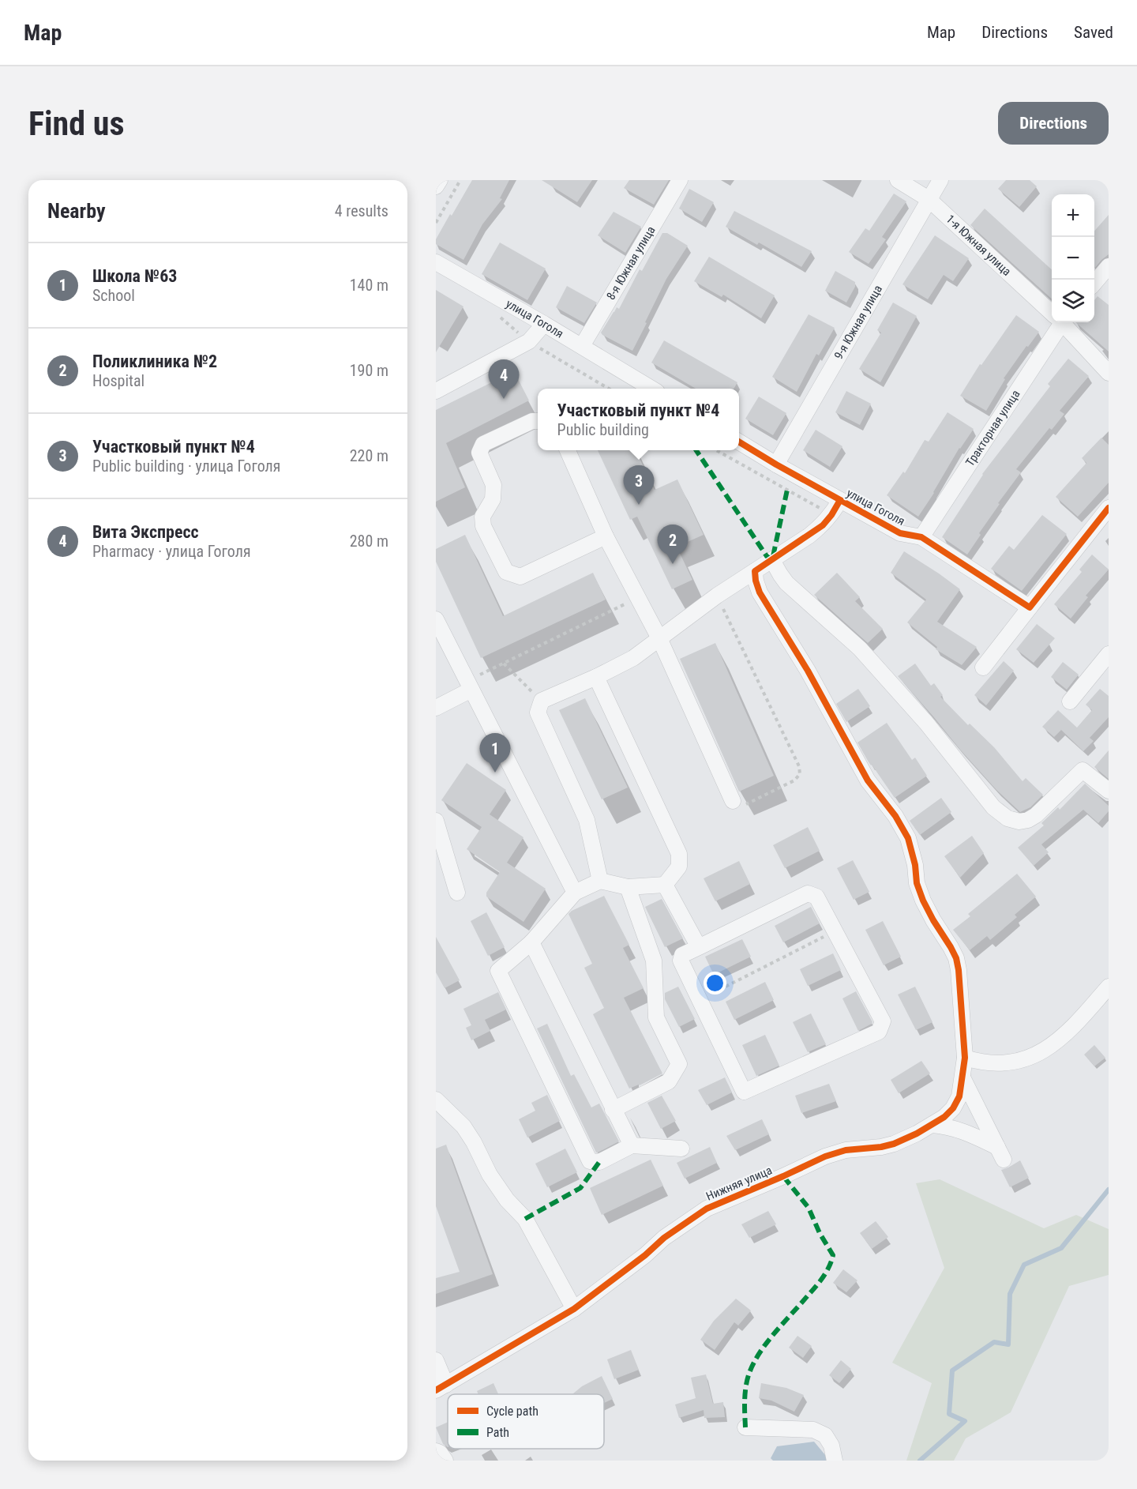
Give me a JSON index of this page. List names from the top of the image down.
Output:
{
  "streets": {
    "street": [
      "1-я Южная улица",
      "8-я Южная улица",
      "улица Гоголя",
      "9-я Южная улица",
      "Тракторная улица",
      "Нижняя улица"
    ]
  },
  "crossings": [
    ["1-я Южная улица", "9-я Южная улица"],
    ["8-я Южная улица", "улица Гоголя"],
    ["улица Гоголя", "9-я Южная улица"],
    ["улица Гоголя", "Тракторная улица"]
  ],
  "legend": ["Cycle path", "Path"],
  "page": {
    "header": "Map",
    "nav": ["Map", "Directions", "Saved"],
    "buttons": "Directions",
    "title": "Find us",
    "heading": ["Nearby", "4 results"],
    "map_buttons": ["+", "−"],
    "list": [
      {
        "mark": "1",
        "name": "Школа №63",
        "note": "School",
        "value": "140 m"
      },
      {
        "mark": "2",
        "name": "Поликлиника №2",
        "note": "Hospital",
        "value": "190 m"
      },
      {
        "mark": "3",
        "name": "Участковый пункт №4",
        "note": "Public building · улица Гоголя",
        "value": "220 m"
      },
      {
        "mark": "4",
        "name": "Вита Экспресс",
        "note": "Pharmacy · улица Гоголя",
        "value": "280 m"
      }
    ],
    "pins": [
      "4",
      "3",
      "2",
      "1"
    ],
    "popup": ["Участковый пункт №4", "Public building"]
  }
}
